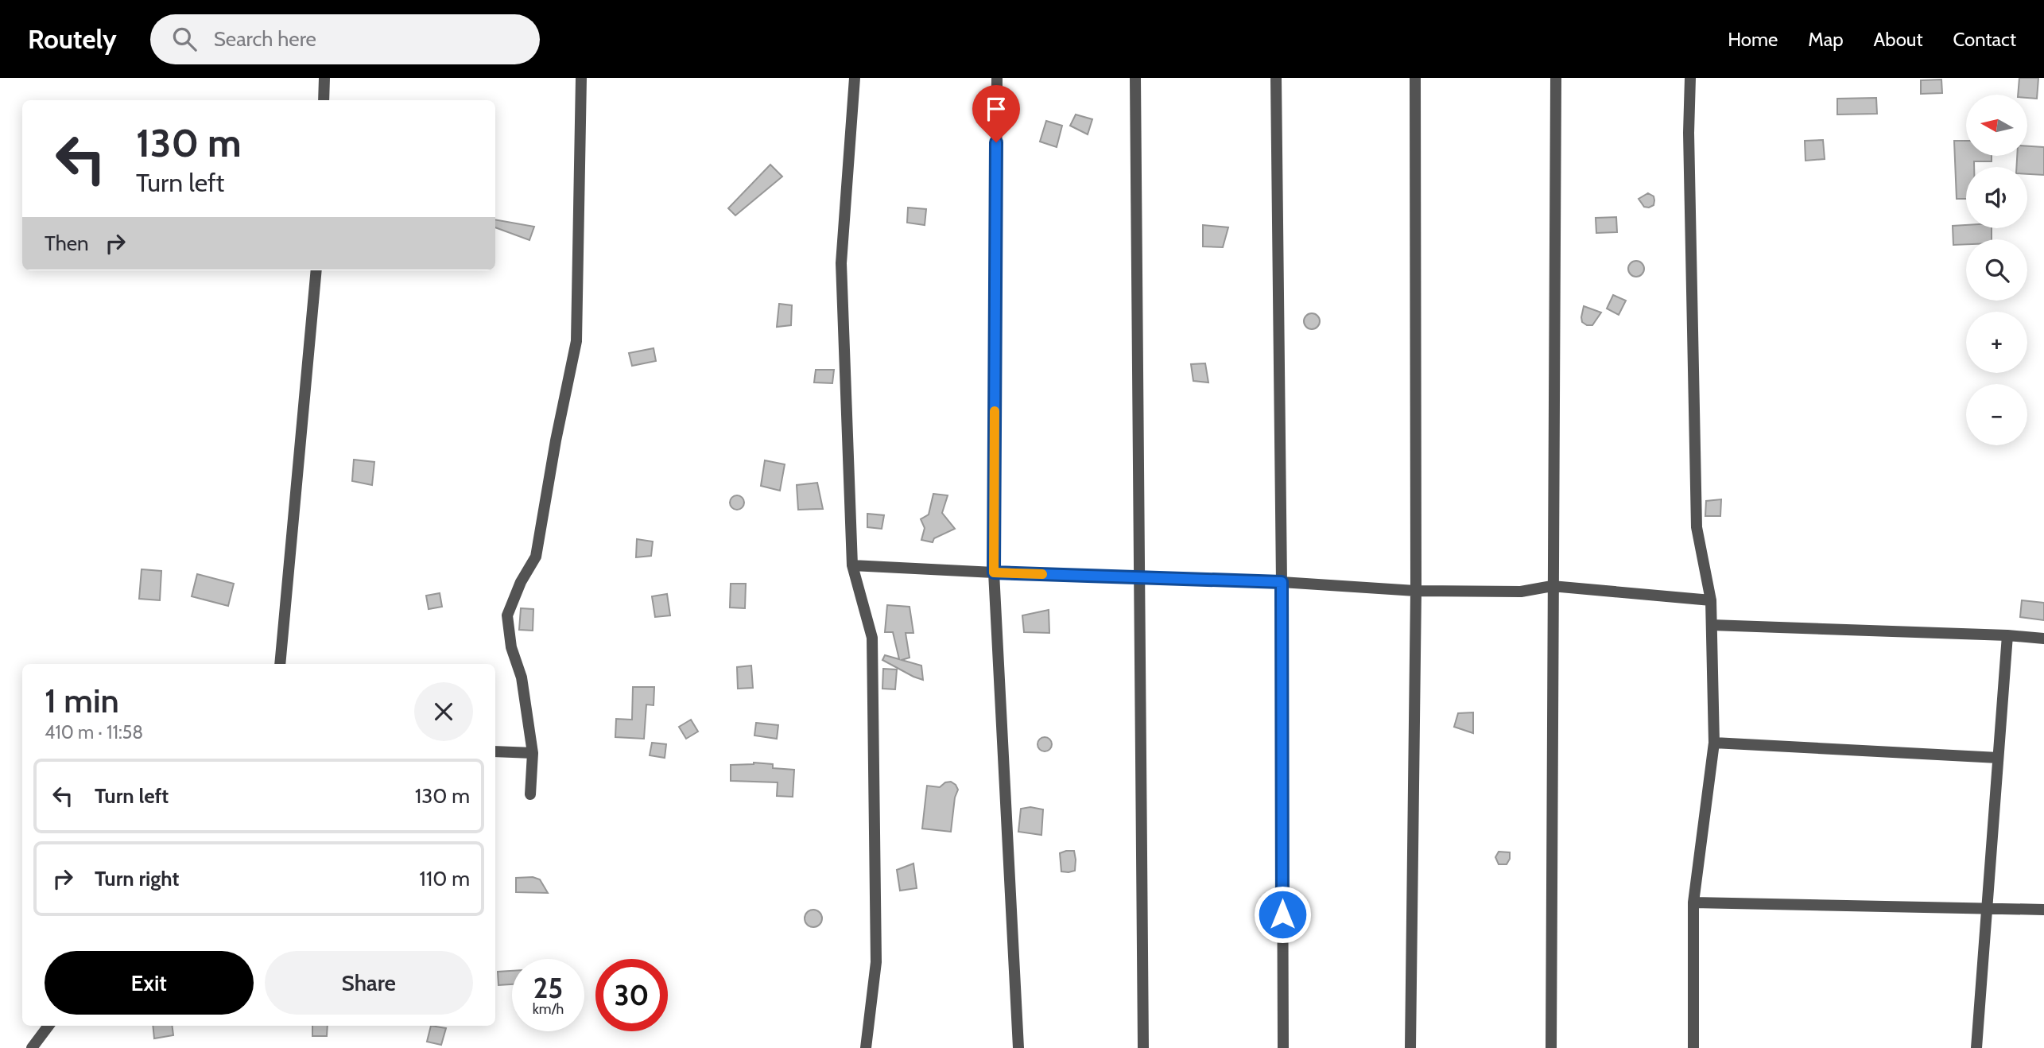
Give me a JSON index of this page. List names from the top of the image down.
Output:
{
  "north": "left",
  "page": {
    "header": "Routely",
    "search": "Search here",
    "nav": [
      "Home",
      "Map",
      "About",
      "Contact"
    ],
    "map_buttons": ["+", "−"],
    "turn": ["130 m", "Turn left"],
    "then": "Then",
    "heading": ["1 min", "410 m · 11:58"],
    "list": [
      {
        "name": "Turn left",
        "value": "130 m"
      },
      {
        "name": "Turn right",
        "value": "110 m"
      }
    ],
    "buttons": ["Exit", "Share"],
    "speed": "25 km/h",
    "limit": "30"
  }
}
